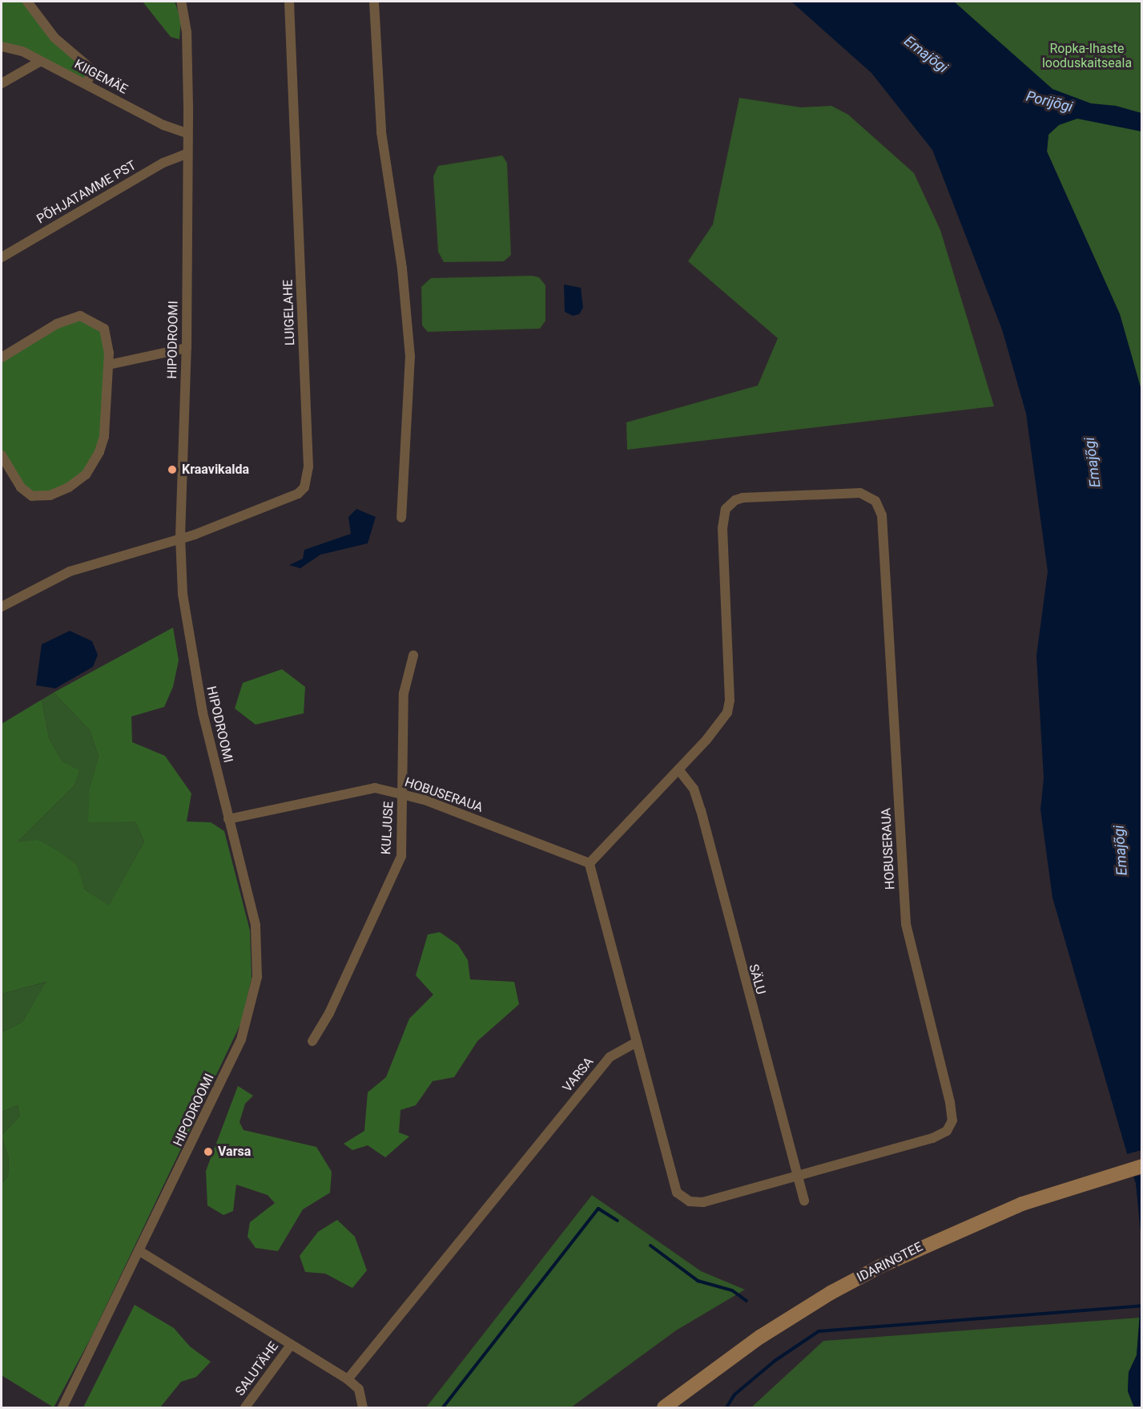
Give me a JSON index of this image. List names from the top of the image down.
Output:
{
  "streets": {
    "main road": ["IDARINGTEE"],
    "street": [
      "KIIGEMÄE",
      "PÕHJATAMME PST",
      "LUIGELAHE",
      "HIPODROOMI",
      "HOBUSERAUA",
      "KULJUSE",
      "SÄLU",
      "VARSA",
      "SALUTÄHE"
    ]
  },
  "crossings": [
    ["KIIGEMÄE", "HIPODROOMI"],
    ["PÕHJATAMME PST", "HIPODROOMI"],
    ["LUIGELAHE", "HIPODROOMI"],
    ["HIPODROOMI", "HOBUSERAUA"],
    ["HOBUSERAUA", "KULJUSE"],
    ["HOBUSERAUA", "SÄLU"],
    ["HOBUSERAUA", "VARSA"]
  ],
  "water": ["Emajõgi", "Porijõgi"],
  "parks": ["Ropka-Ihaste looduskaitseala"],
  "places": ["Kraavikalda", "Varsa"]
}
